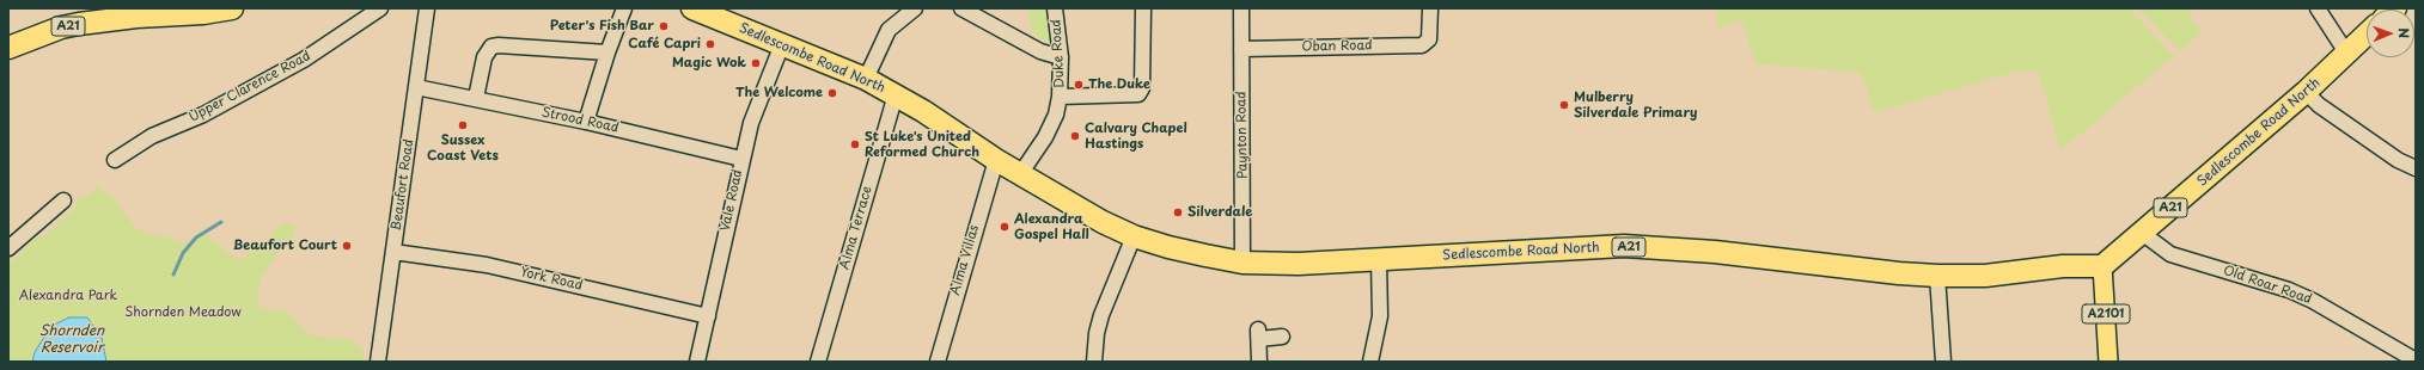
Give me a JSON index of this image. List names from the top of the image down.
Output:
{
  "streets": {
    "highway": ["A21", "Sedlescombe Road North"],
    "main road": ["A2101"],
    "street": [
      "Oban Road",
      "Duke Road",
      "Upper Clarence Road",
      "Strood Road",
      "Paynton Road",
      "Beaufort Road",
      "Vale Road",
      "Alma Terrace",
      "Alma Villas",
      "York Road",
      "Old Roar Road"
    ]
  },
  "crossings": [
    ["Oban Road", "Paynton Road"],
    ["Duke Road", "Sedlescombe Road North"],
    ["Sedlescombe Road North", "Paynton Road"],
    ["Sedlescombe Road North", "Vale Road"],
    ["Sedlescombe Road North", "Alma Terrace"],
    ["Sedlescombe Road North", "Alma Villas"],
    ["Sedlescombe Road North", "Old Roar Road"],
    ["Sedlescombe Road North", "A2101"],
    ["Strood Road", "Beaufort Road"],
    ["Strood Road", "Vale Road"],
    ["Beaufort Road", "York Road"],
    ["Vale Road", "York Road"]
  ],
  "water": ["Shornden Reservoir"],
  "parks": ["Alexandra Park", "Shornden Meadow"],
  "places": [
    "Peter's Fish Bar",
    "Café Capri",
    "Magic Wok",
    "The Duke",
    "The Welcome",
    "Mulberry Silverdale Primary",
    "Sussex Coast Vets",
    "Calvary Chapel Hastings",
    "St Luke's United Reformed Church",
    "Silverdale",
    "Alexandra Gospel Hall",
    "Beaufort Court"
  ],
  "north": "right"
}
